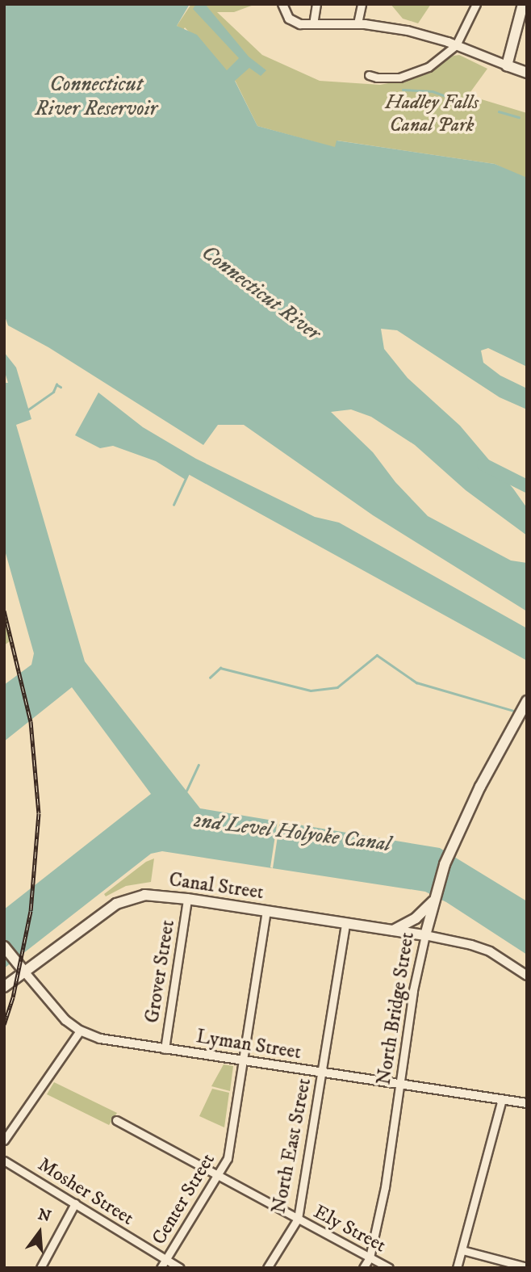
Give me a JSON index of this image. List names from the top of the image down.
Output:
{
  "streets": {
    "main road": ["Canal Street", "North Bridge Street", "Lyman Street"],
    "street": [
      "Grover Street",
      "North East Street",
      "Mosher Street",
      "Center Street",
      "Ely Street"
    ]
  },
  "crossings": [
    ["Canal Street", "Grover Street"],
    ["Canal Street", "North Bridge Street"],
    ["Canal Street", "Lyman Street"],
    ["Canal Street", "North East Street"],
    ["Canal Street", "Center Street"],
    ["Grover Street", "Lyman Street"],
    ["North Bridge Street", "Lyman Street"],
    ["North Bridge Street", "Ely Street"],
    ["Lyman Street", "North East Street"],
    ["Lyman Street", "Center Street"],
    ["North East Street", "Ely Street"],
    ["Mosher Street", "Center Street"],
    ["Center Street", "Ely Street"]
  ],
  "water": ["Connecticut River Reservoir", "Connecticut River", "2nd Level Holyoke Canal"],
  "parks": ["Hadley Falls Canal Park"],
  "north": "top"
}
